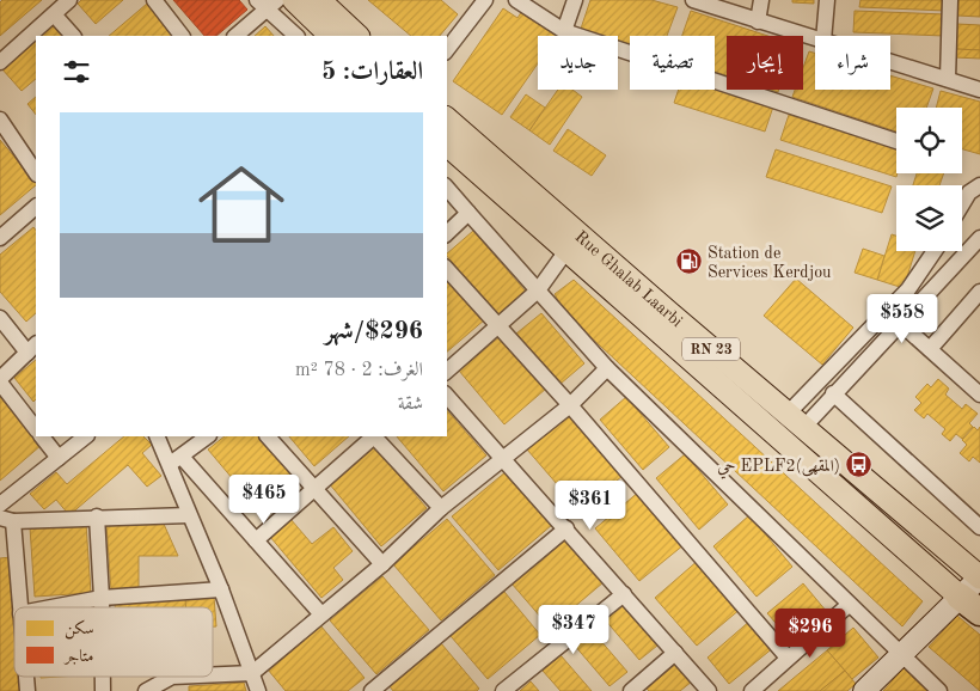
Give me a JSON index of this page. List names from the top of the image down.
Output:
{
  "streets": {
    "main road": ["Rue Ghalab Laarbi", "RN 23"]
  },
  "places": {
    "fuel station": ["Station de Services Kerdjou"],
    "bus stop": ["حي EPLF2(المقهى)"]
  },
  "legend": ["سكن", "متاجر"],
  "page": {
    "chip": [
      "شراء",
      "إيجار",
      "تصفية",
      "جديد"
    ],
    "heading": "العقارات: 5",
    "list": [
      {
        "name": "$296/شهر",
        "note": "الغرف: 2 · 78 m² · شقة"
      }
    ],
    "price": [
      "$558",
      "$465",
      "$361",
      "$347",
      "$296"
    ]
  }
}
